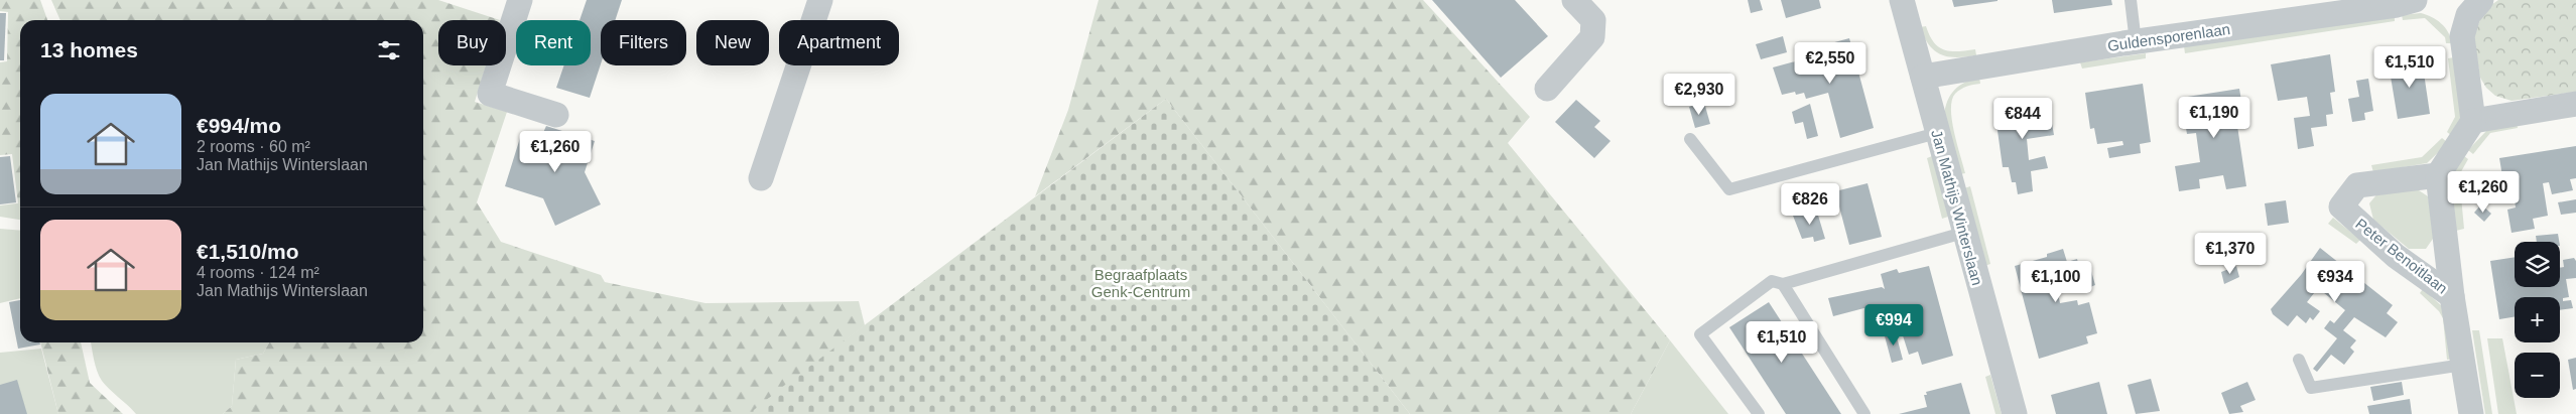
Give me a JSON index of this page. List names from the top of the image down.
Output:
{
  "streets": {
    "street": ["Guldensporenlaan", "Jan Mathijs Winterslaan", "Peter Benoitlaan"]
  },
  "crossings": [
    ["Guldensporenlaan", "Jan Mathijs Winterslaan"]
  ],
  "parks": ["Begraafplaats Genk-Centrum"],
  "page": {
    "chip": [
      "Buy",
      "Rent",
      "Filters",
      "New",
      "Apartment"
    ],
    "heading": "13 homes",
    "price": [
      "€2,550",
      "€1,510",
      "€2,930",
      "€1,190",
      "€844",
      "€1,260",
      "€1,260",
      "€826",
      "€1,370",
      "€1,100",
      "€934",
      "€994",
      "€1,510"
    ],
    "list": [
      {
        "name": "€994/mo",
        "note": "2 rooms · 60 m² · Jan Mathijs Winterslaan"
      },
      {
        "name": "€1,510/mo",
        "note": "4 rooms · 124 m² · Jan Mathijs Winterslaan"
      }
    ],
    "map_buttons": ["+", "−"]
  }
}
